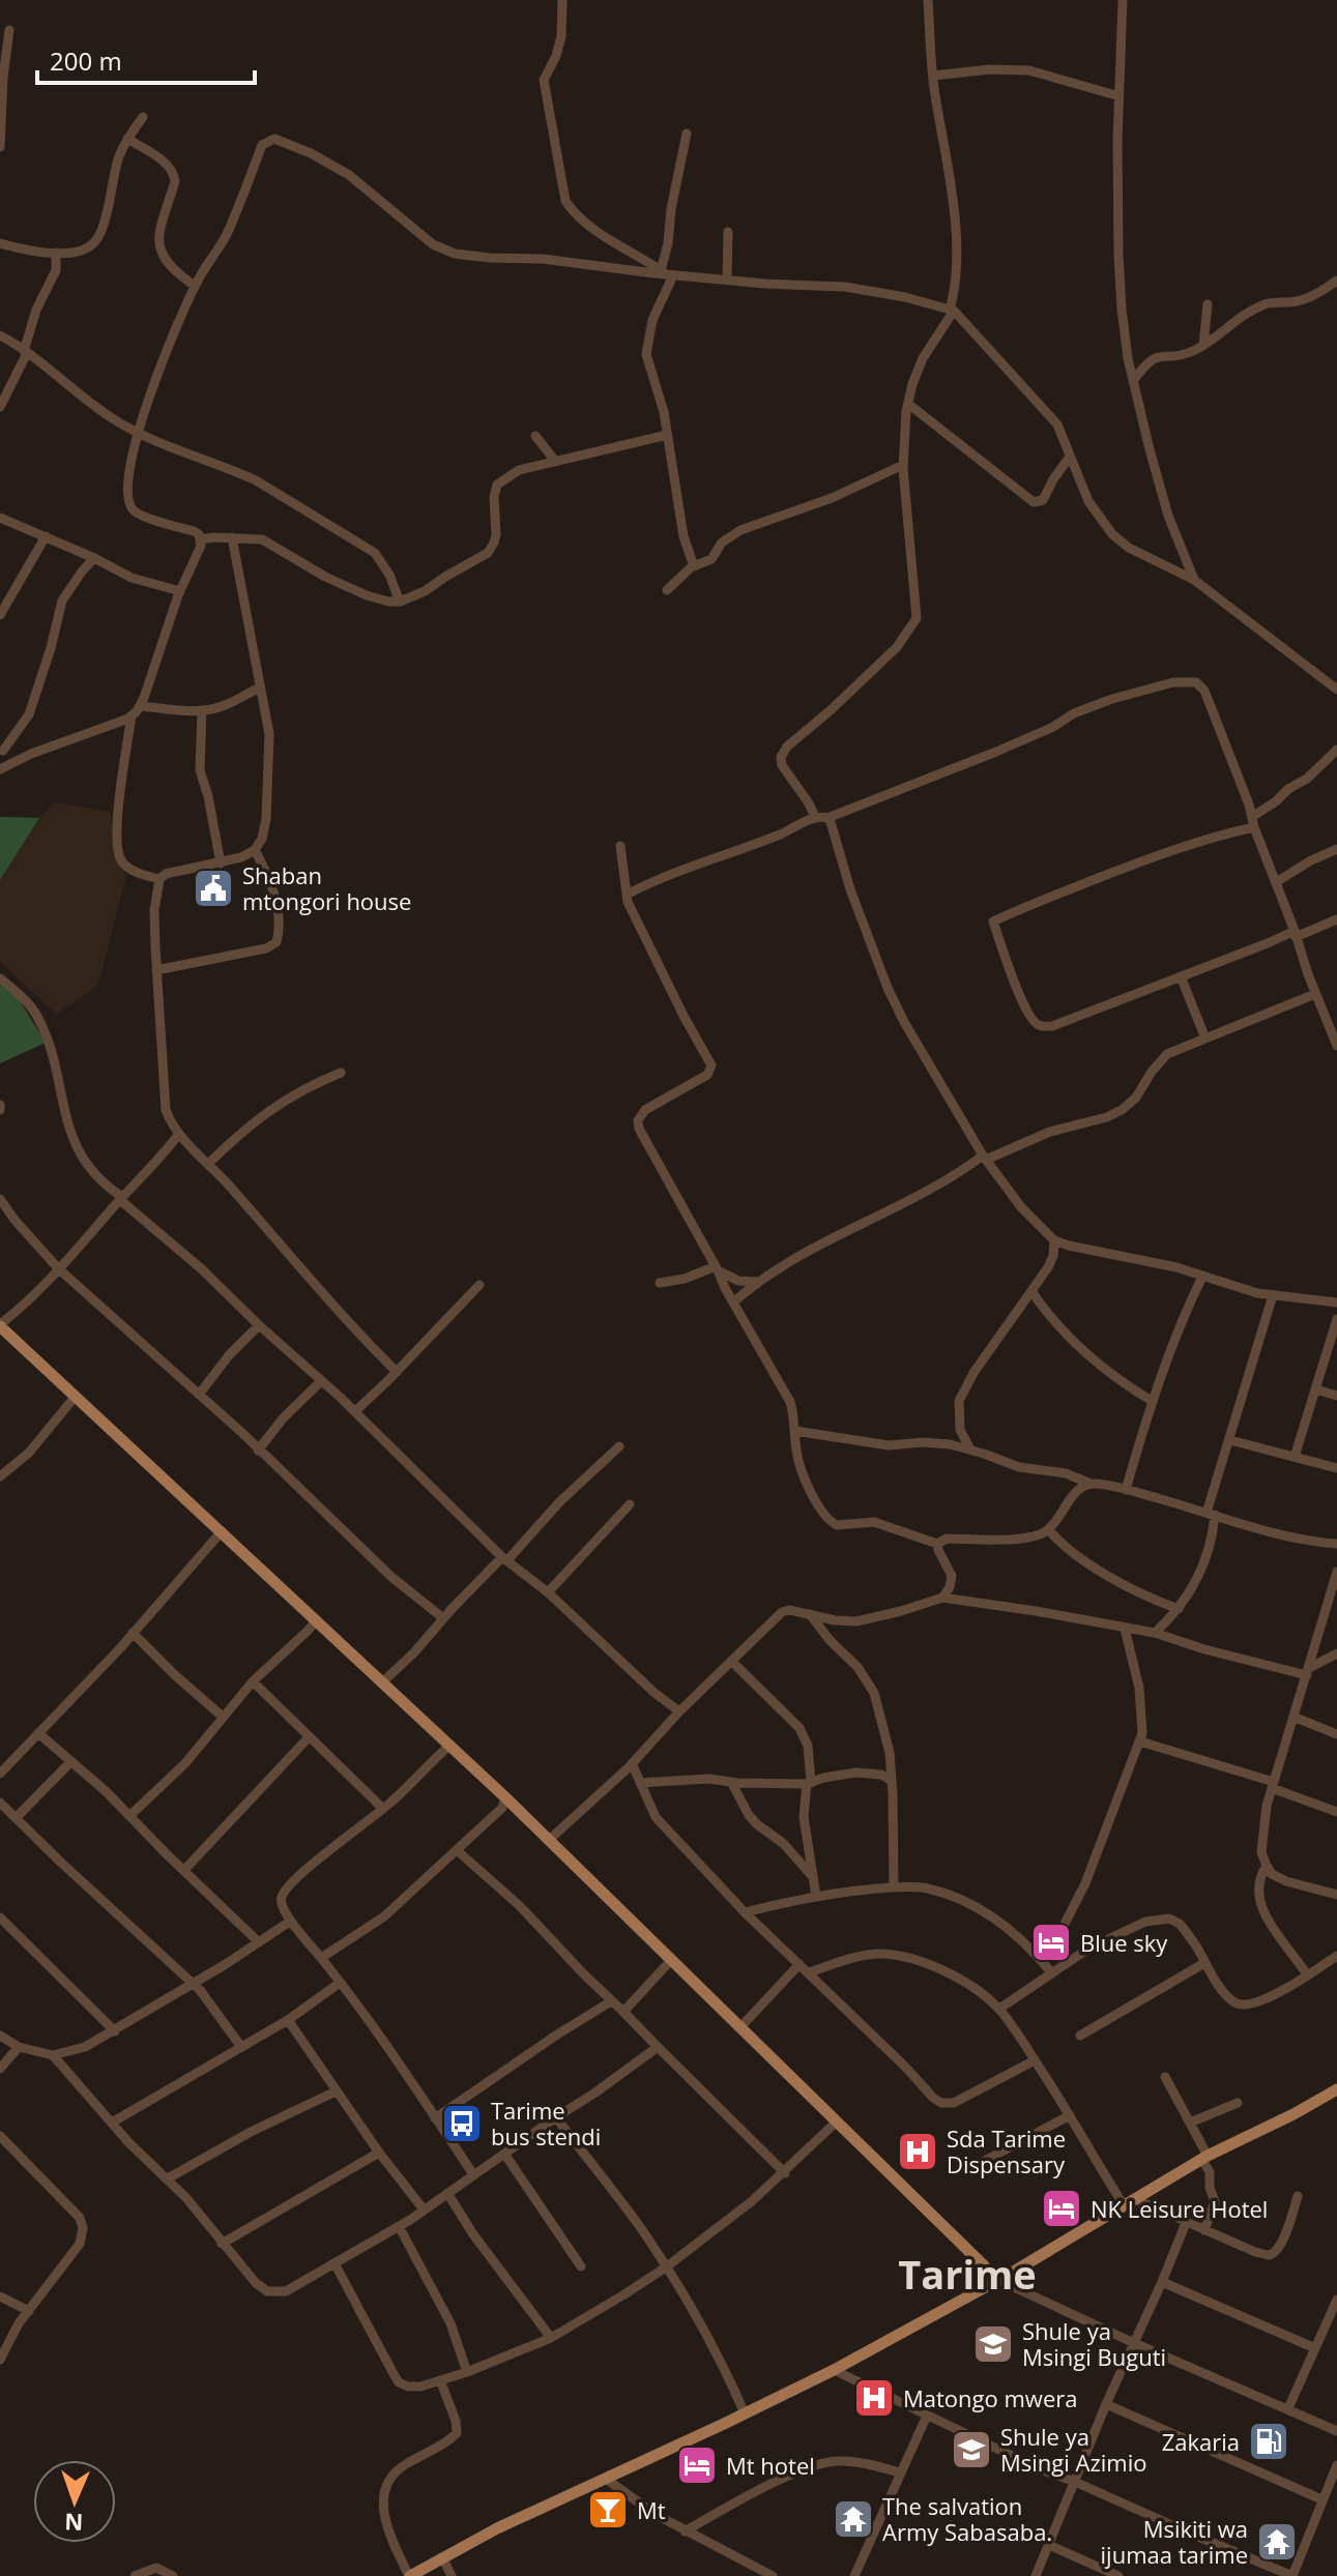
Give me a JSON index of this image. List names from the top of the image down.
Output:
{
  "districts": ["Tarime"],
  "places": {
    "public building": ["Shaban mtongori house"],
    "hotel": ["Blue sky", "NK Leisure Hotel", "Mt hotel"],
    "bus stop": ["Tarime bus stendi"],
    "hospital": ["Sda Tarime Dispensary", "Matongo mwera"],
    "school or university": ["Shule ya Msingi Buguti", "Shule ya Msingi Azimio"],
    "fuel station": ["Zakaria"],
    "bar": ["Mt"],
    "temple": ["The salvation Army Sabasaba.", "Msikiti wa ijumaa tarime"]
  },
  "scale_bar": "200 m",
  "north": "bottom"
}
